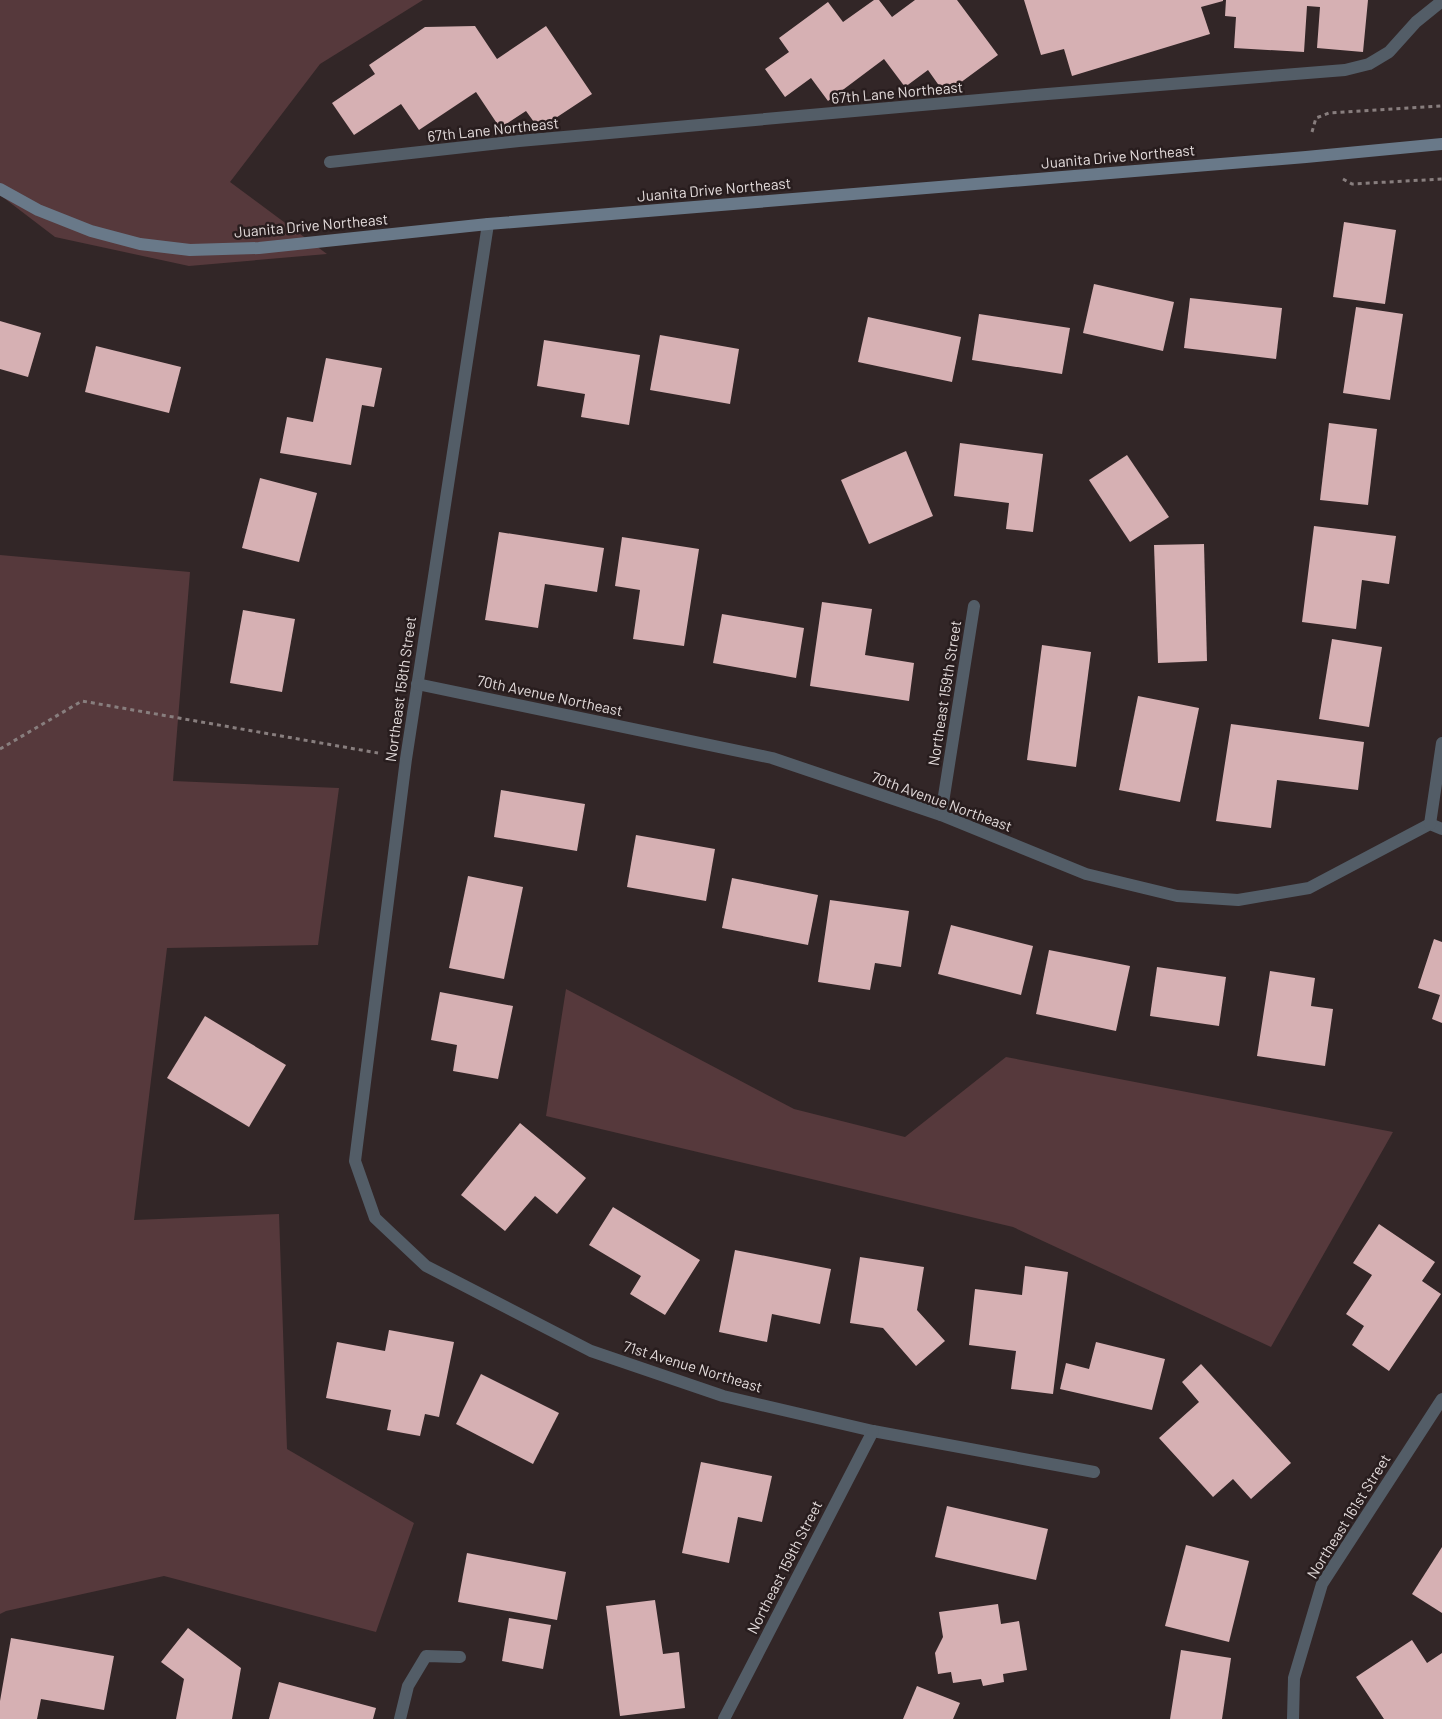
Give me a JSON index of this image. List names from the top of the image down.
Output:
{
  "streets": {
    "main road": ["Juanita Drive Northeast"],
    "street": [
      "67th Lane Northeast",
      "Northeast 158th Street",
      "Northeast 159th Street",
      "70th Avenue Northeast",
      "71st Avenue Northeast",
      "Northeast 161st Street"
    ]
  },
  "crossings": [
    ["Juanita Drive Northeast", "Northeast 158th Street"],
    ["Northeast 158th Street", "70th Avenue Northeast"],
    ["Northeast 158th Street", "71st Avenue Northeast"],
    ["Northeast 159th Street", "70th Avenue Northeast"],
    ["Northeast 159th Street", "71st Avenue Northeast"]
  ]
}
